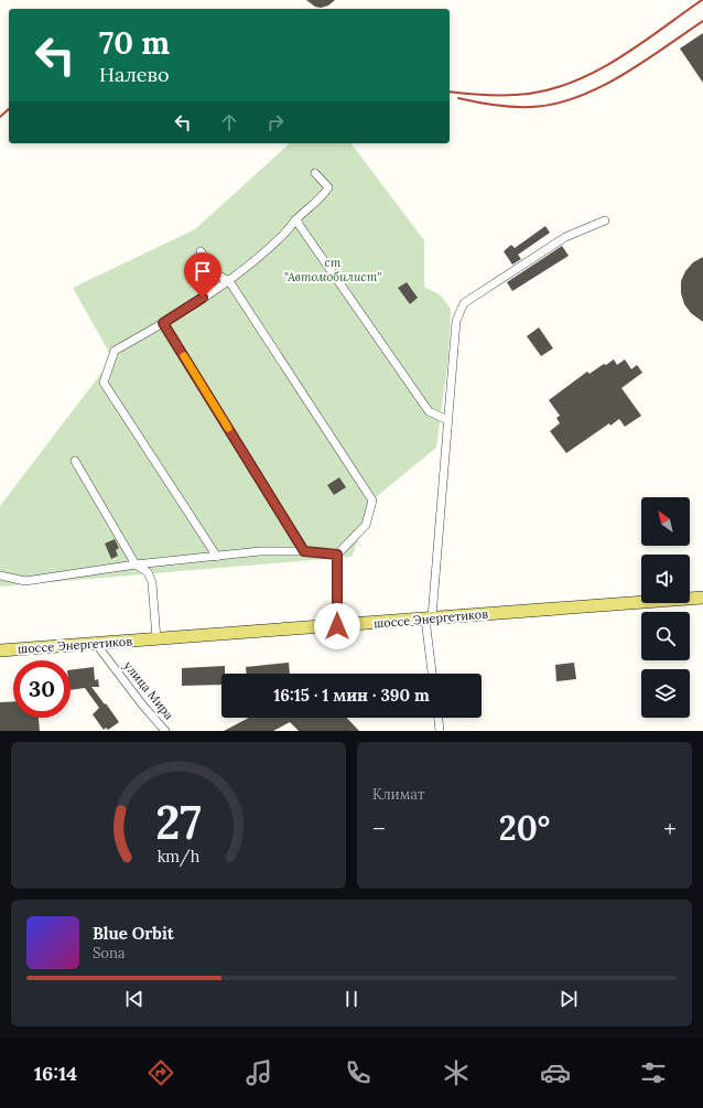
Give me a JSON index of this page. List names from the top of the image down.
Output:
{
  "streets": {
    "main road": ["шоссе Энергетиков"],
    "street": ["улица Мира"]
  },
  "crossings": [
    ["шоссе Энергетиков", "улица Мира"]
  ],
  "parks": ["ст \"Автомобилист\""],
  "north": "top left",
  "page": {
    "turn": ["70 m", "Налево"],
    "limit": "30",
    "trip": "16:15 · 1 мин · 390 m",
    "tile": "Климат",
    "heat": ["−", "20°", "+"],
    "song": ["Blue Orbit", "Sona"],
    "tabs": "16:14",
    "gauge": ["27", "km/h"]
  }
}
